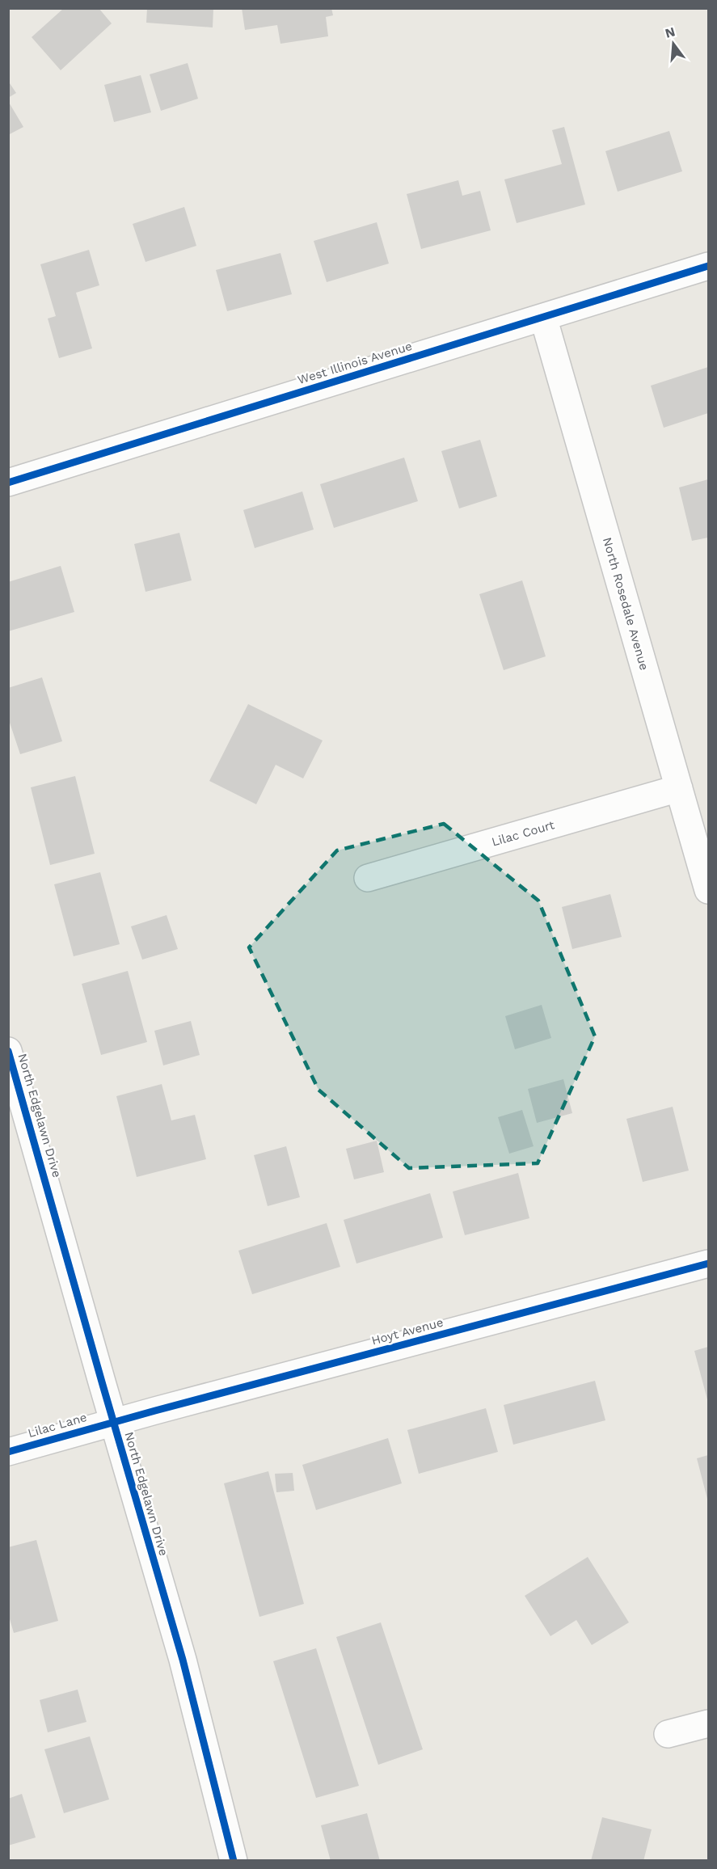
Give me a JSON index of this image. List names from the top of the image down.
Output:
{
  "streets": {
    "street": [
      "West Illinois Avenue",
      "North Rosedale Avenue",
      "Lilac Court",
      "North Edgelawn Drive",
      "Hoyt Avenue",
      "Lilac Lane"
    ]
  },
  "crossings": [
    ["West Illinois Avenue", "North Rosedale Avenue"],
    ["North Rosedale Avenue", "Lilac Court"],
    ["North Edgelawn Drive", "Hoyt Avenue"],
    ["North Edgelawn Drive", "Lilac Lane"],
    ["Hoyt Avenue", "Lilac Lane"]
  ],
  "north": "top"
}
